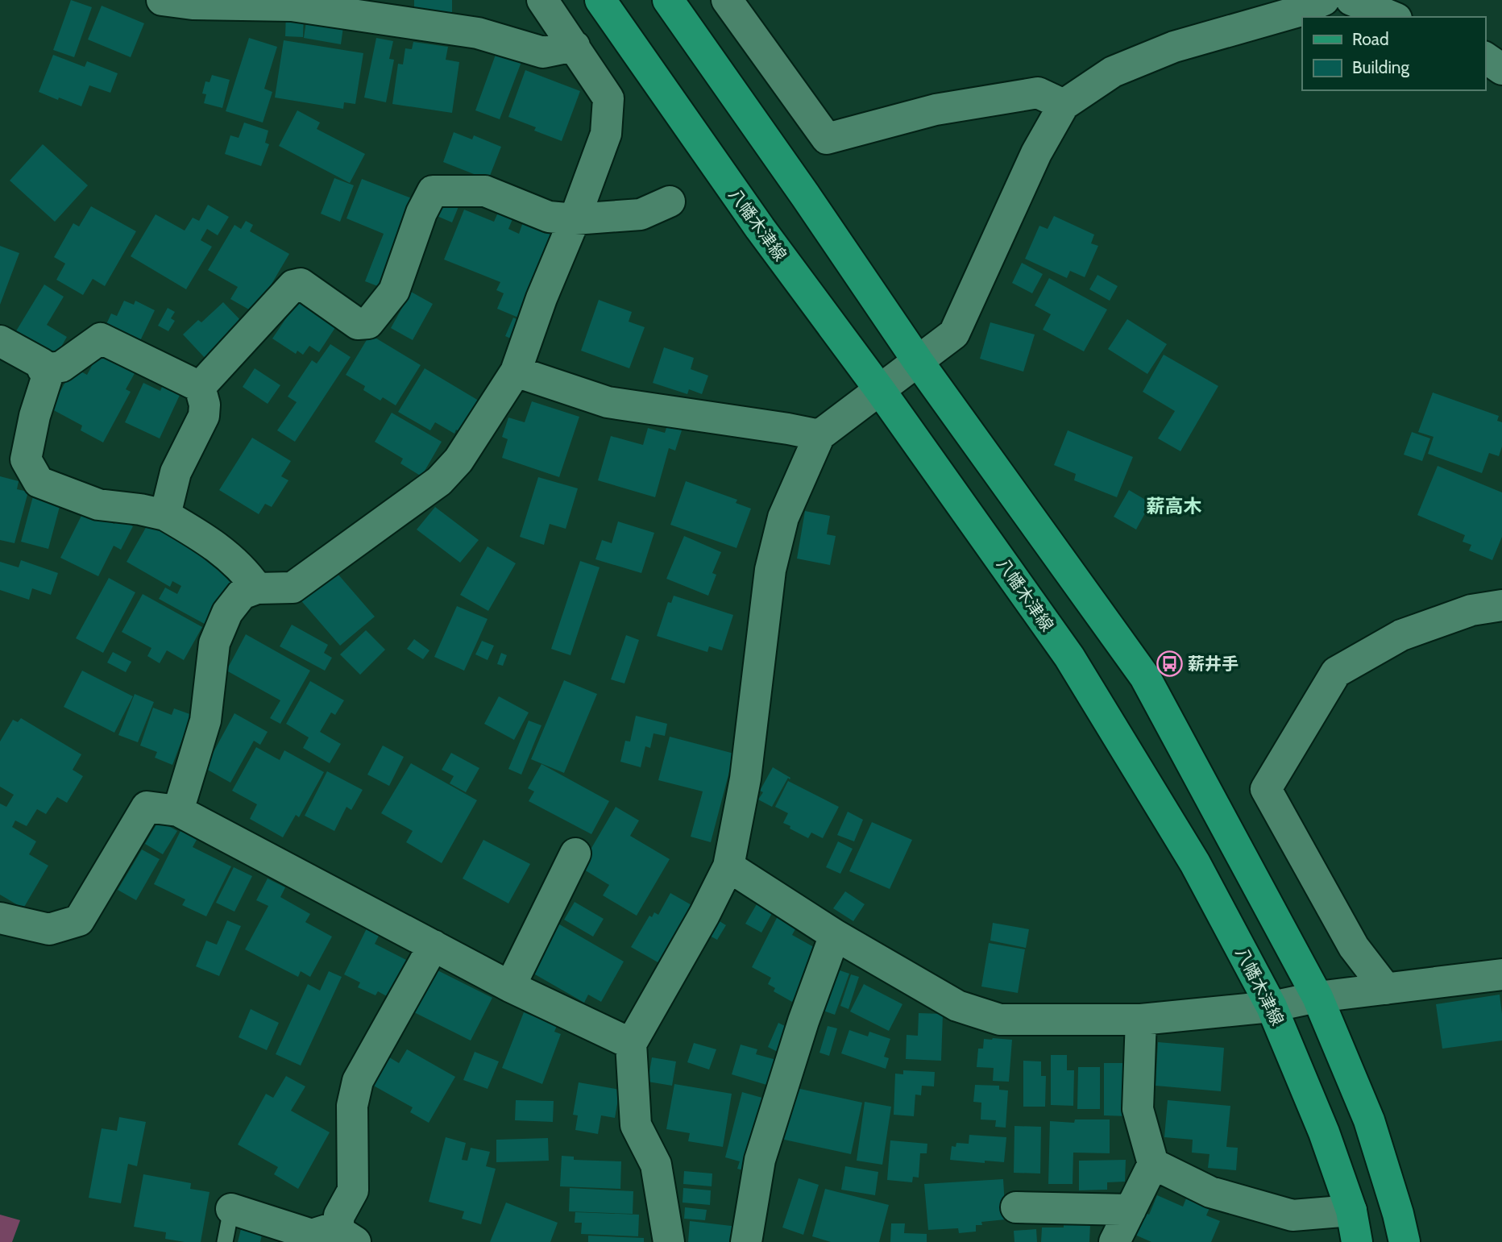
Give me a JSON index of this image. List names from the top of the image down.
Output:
{
  "streets": {
    "main road": ["八幡木津線"]
  },
  "districts": ["薪高木"],
  "places": {
    "bus stop": ["薪井手"]
  },
  "legend": ["Road", "Building"]
}
